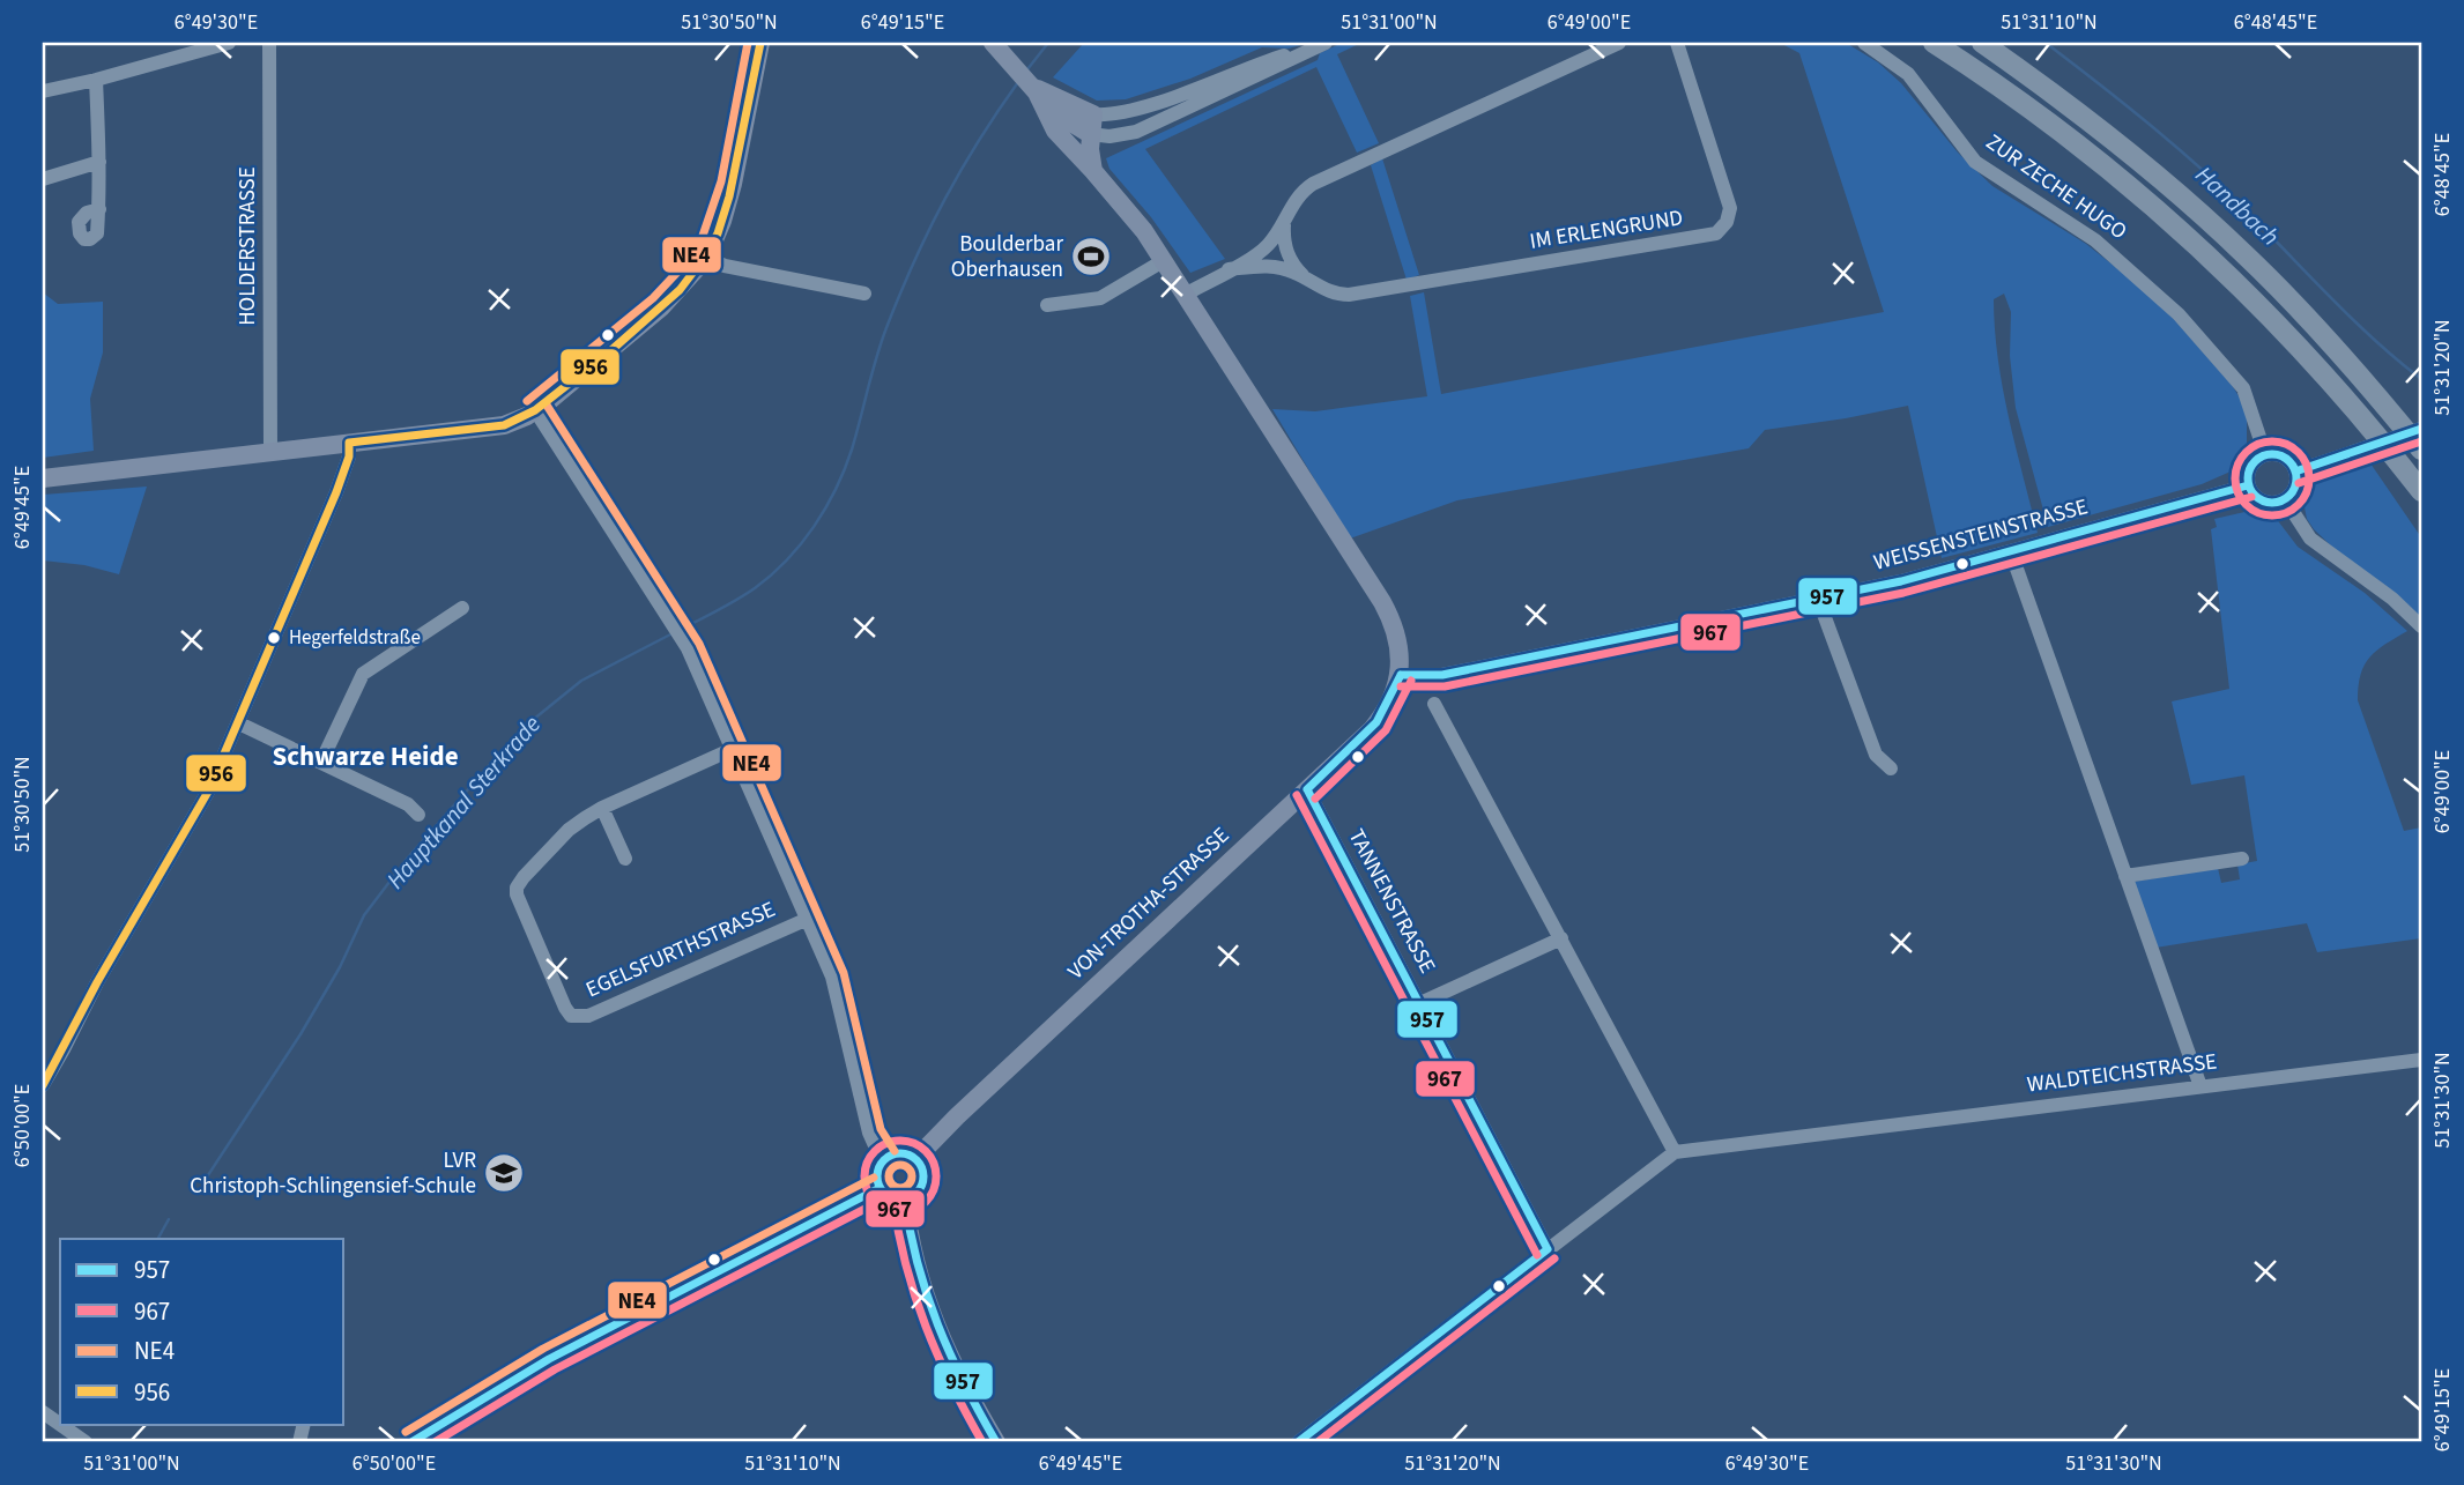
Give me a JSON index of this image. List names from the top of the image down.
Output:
{
  "streets": {
    "main road": ["VON-TROTHA-STRASSE"],
    "street": [
      "ZUR ZECHE HUGO",
      "IM ERLENGRUND",
      "HOLDERSTRASSE",
      "WEISSENSTEINSTRASSE",
      "TANNENSTRASSE",
      "EGELSFURTHSTRASSE",
      "WALDTEICHSTRASSE"
    ]
  },
  "crossings": [
    ["ZUR ZECHE HUGO", "WEISSENSTEINSTRASSE"],
    ["WEISSENSTEINSTRASSE", "VON-TROTHA-STRASSE"],
    ["TANNENSTRASSE", "VON-TROTHA-STRASSE"]
  ],
  "districts": ["Schwarze Heide"],
  "water": ["Handbach", "Hauptkanal Sterkrade"],
  "places": {
    "sports": ["Boulderbar Oberhausen"],
    "other": ["Hegerfeldstraße"],
    "school or university": ["LVR Christoph-Schlingensief-Schule"]
  },
  "lines": [
    "transit line NE4",
    "transit line 956",
    "transit line 957",
    "transit line 967"
  ],
  "legend": [
    "957",
    "967",
    "NE4",
    "956"
  ],
  "coordinates": [
    "6°49'30\"E",
    "51°30'50\"N",
    "6°49'15\"E",
    "51°31'00\"N",
    "6°49'00\"E",
    "51°31'10\"N",
    "6°48'45\"E",
    "51°31'20\"N",
    "6°49'45\"E",
    "51°31'30\"N",
    "6°50'00\"E"
  ]
}
